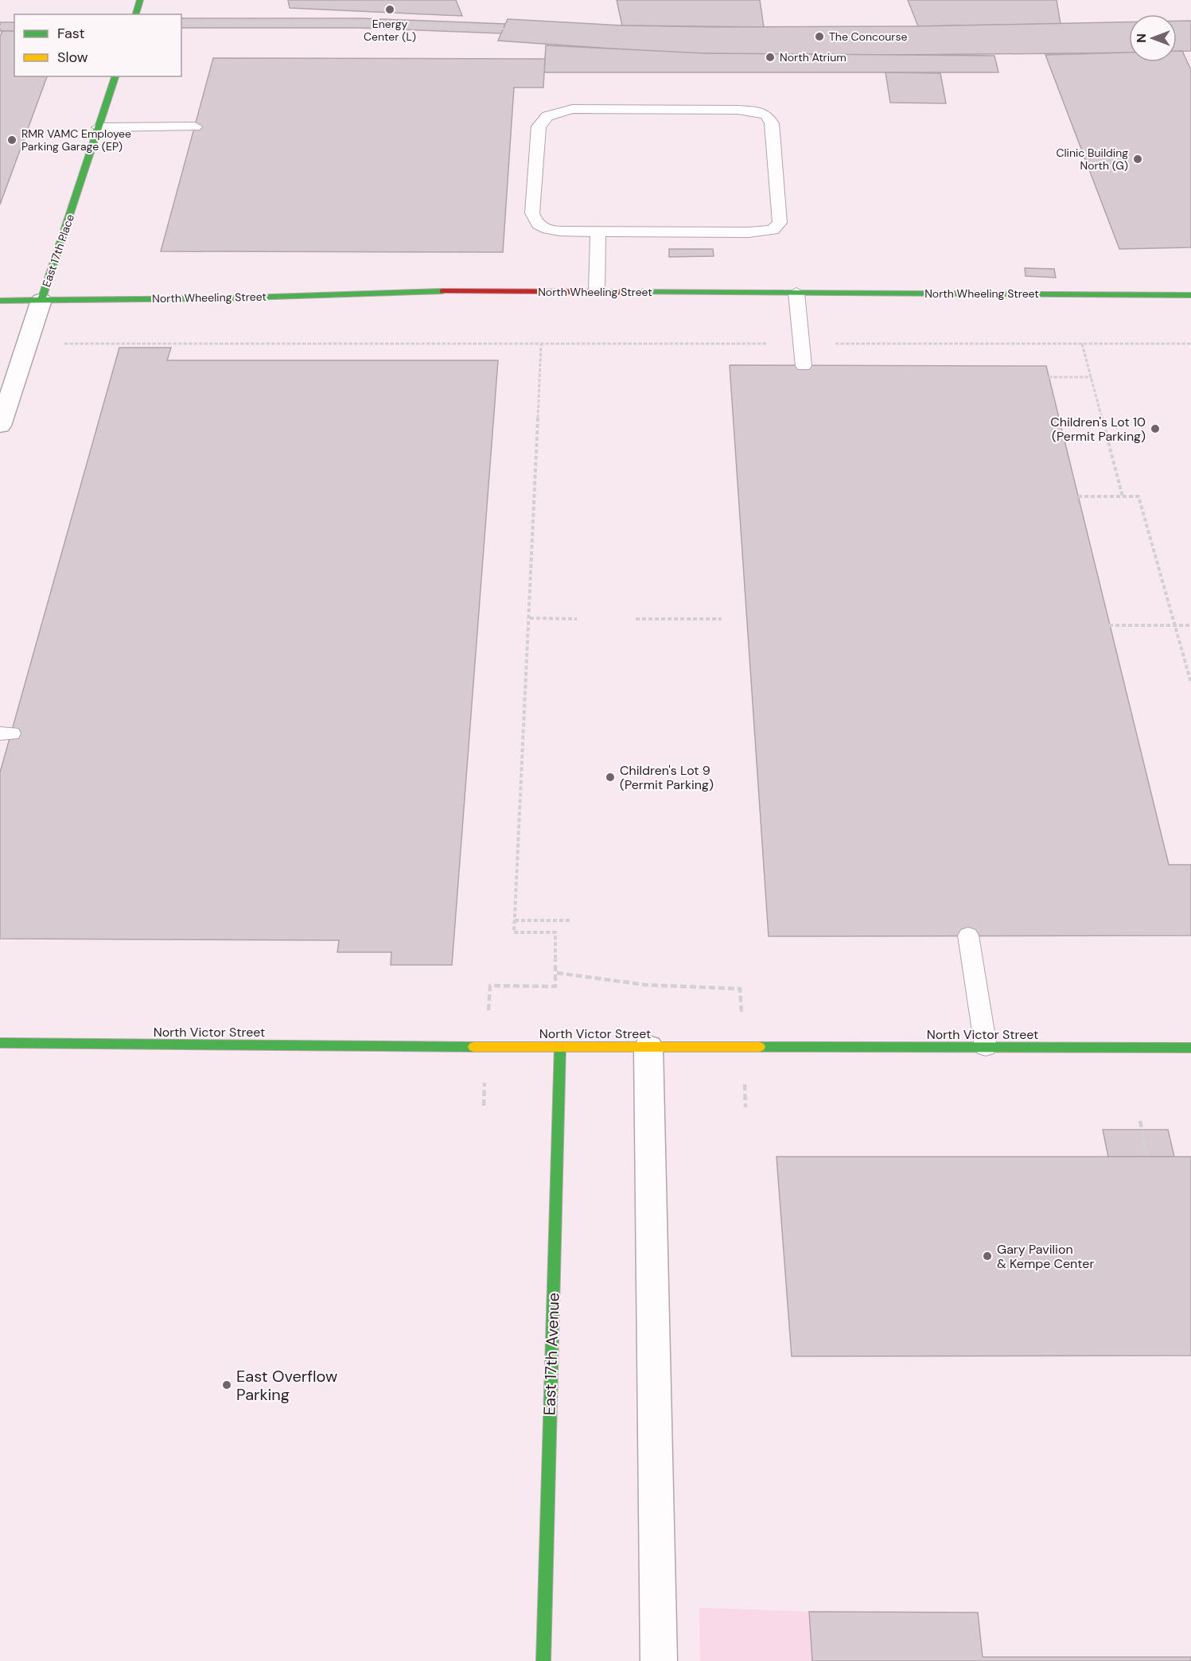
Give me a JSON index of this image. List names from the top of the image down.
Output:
{
  "streets": {
    "street": [
      "East 17th Place",
      "North Wheeling Street",
      "North Victor Street",
      "East 17th Avenue"
    ]
  },
  "crossings": [
    ["East 17th Place", "North Wheeling Street"],
    ["North Victor Street", "East 17th Avenue"]
  ],
  "places": [
    "Energy Center (L)",
    "The Concourse",
    "North Atrium",
    "RMR VAMC Employee Parking Garage (EP)",
    "Clinic Building North (G)",
    "Children's Lot 10 (Permit Parking)",
    "Children's Lot 9 (Permit Parking)",
    "Gary Pavilion & Kempe Center",
    "East Overflow Parking"
  ],
  "legend": ["Fast", "Slow"],
  "north": "left"
}
